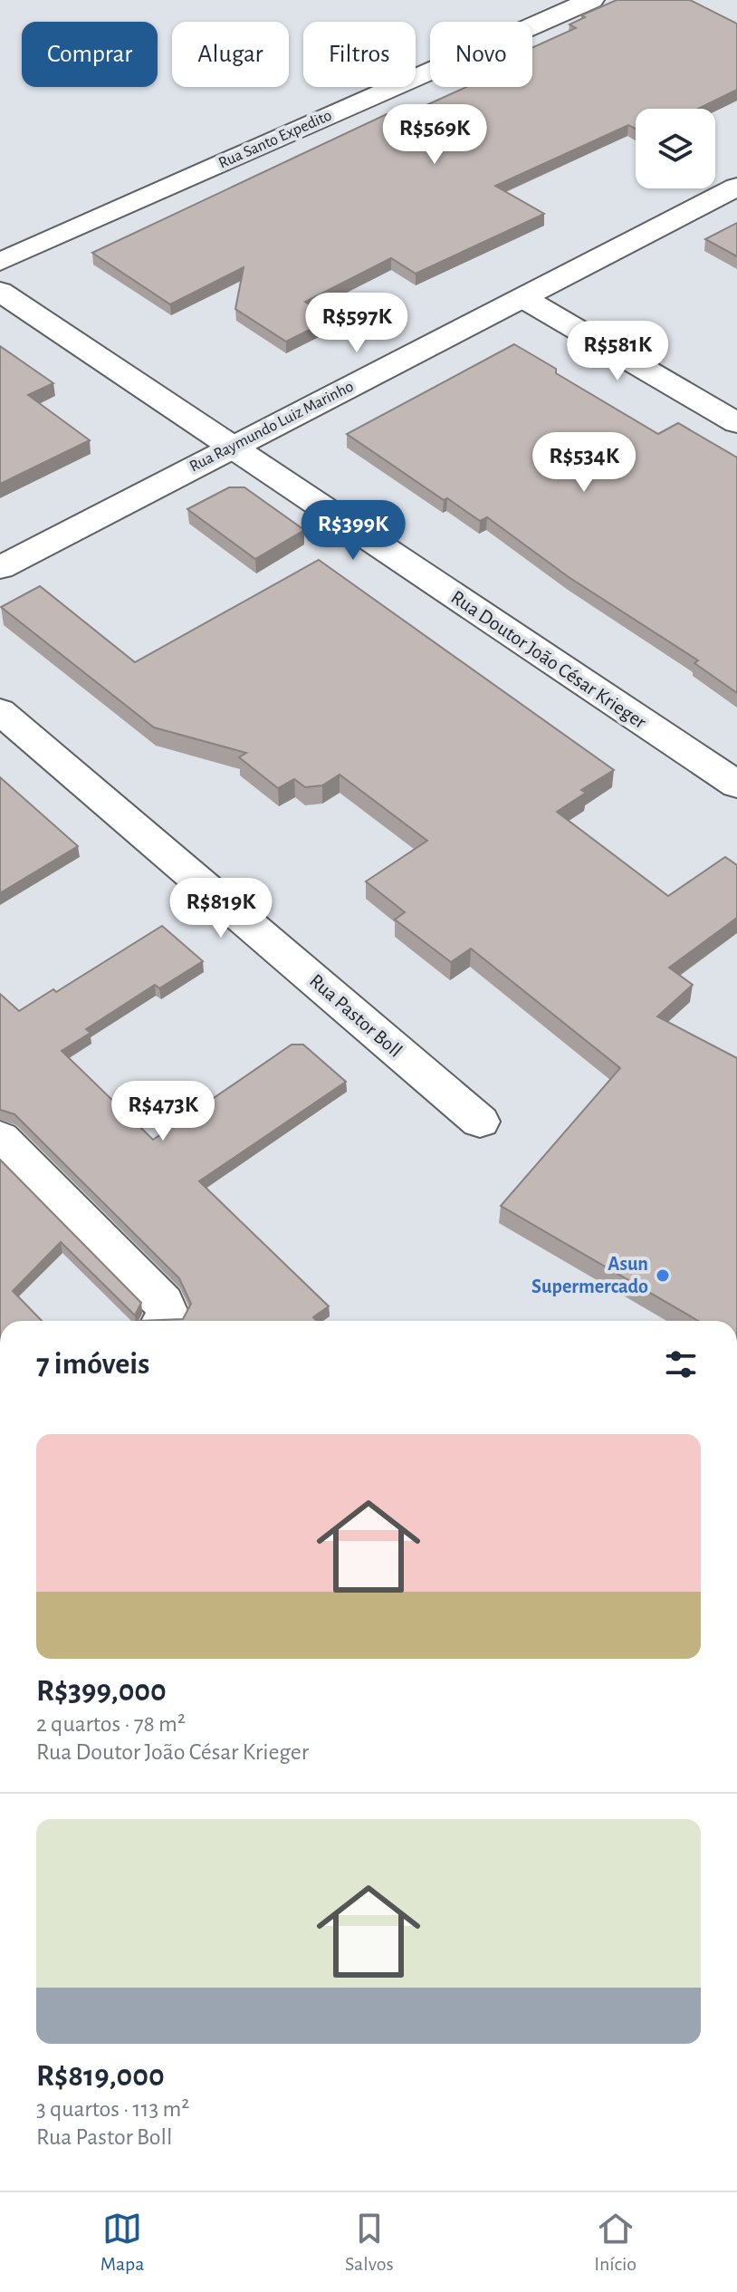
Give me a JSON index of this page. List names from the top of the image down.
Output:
{
  "streets": {
    "street": [
      "Rua Santo Expedito",
      "Rua Raymundo Luiz Marinho",
      "Rua Doutor João César Krieger",
      "Rua Pastor Boll"
    ]
  },
  "crossings": [
    ["Rua Raymundo Luiz Marinho", "Rua Doutor João César Krieger"]
  ],
  "places": ["Asun Supermercado"],
  "page": {
    "chip": [
      "Comprar",
      "Alugar",
      "Filtros",
      "Novo"
    ],
    "price": [
      "R$569K",
      "R$597K",
      "R$581K",
      "R$534K",
      "R$399K",
      "R$819K",
      "R$473K"
    ],
    "heading": "7 imóveis",
    "list": [
      {
        "name": "R$399,000",
        "note": "2 quartos · 78 m² · Rua Doutor João César Krieger"
      },
      {
        "name": "R$819,000",
        "note": "3 quartos · 113 m² · Rua Pastor Boll"
      }
    ],
    "tabs": ["Mapa", "Salvos", "Início"]
  }
}
